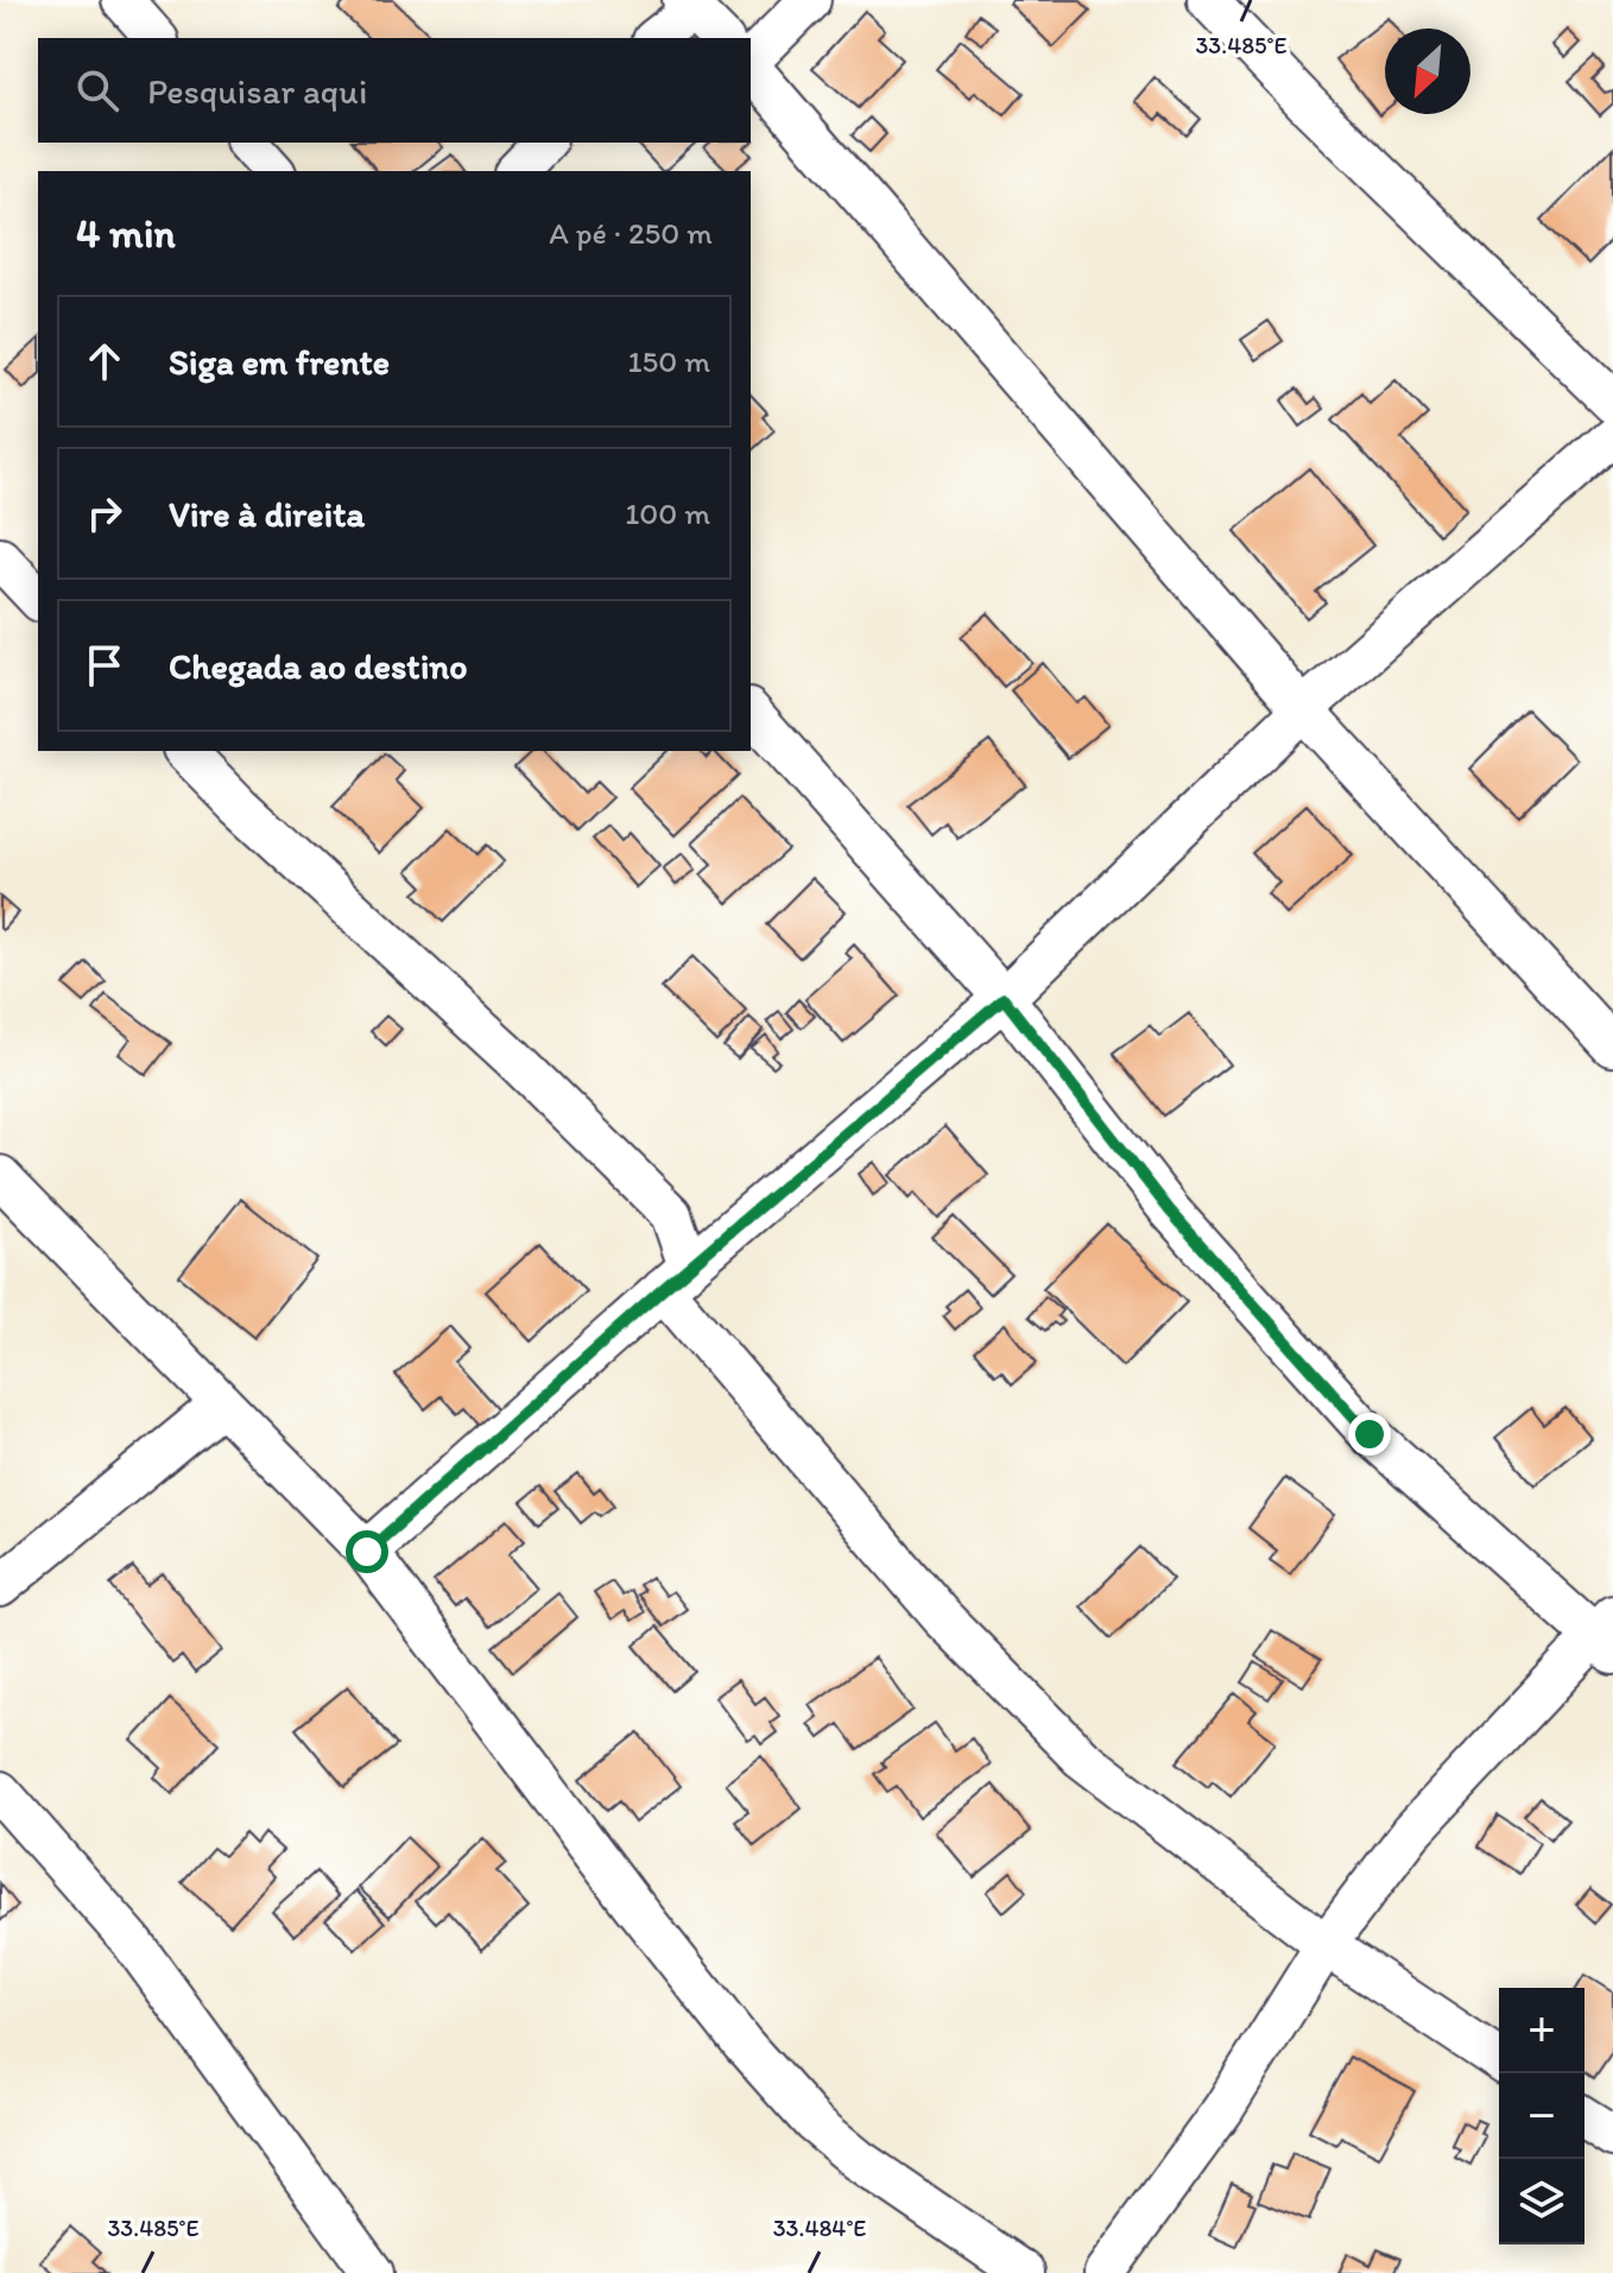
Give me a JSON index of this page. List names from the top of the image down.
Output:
{
  "north": "bottom left",
  "page": {
    "search": "Pesquisar aqui",
    "heading": ["4 min", "A pé · 250 m"],
    "list": [
      ["Siga em frente", "150 m"],
      ["Vire à direita", "100 m"],
      "Chegada ao destino"
    ],
    "map_buttons": ["+", "−"]
  },
  "coordinates": ["33.485°E", "33.484°E"]
}
